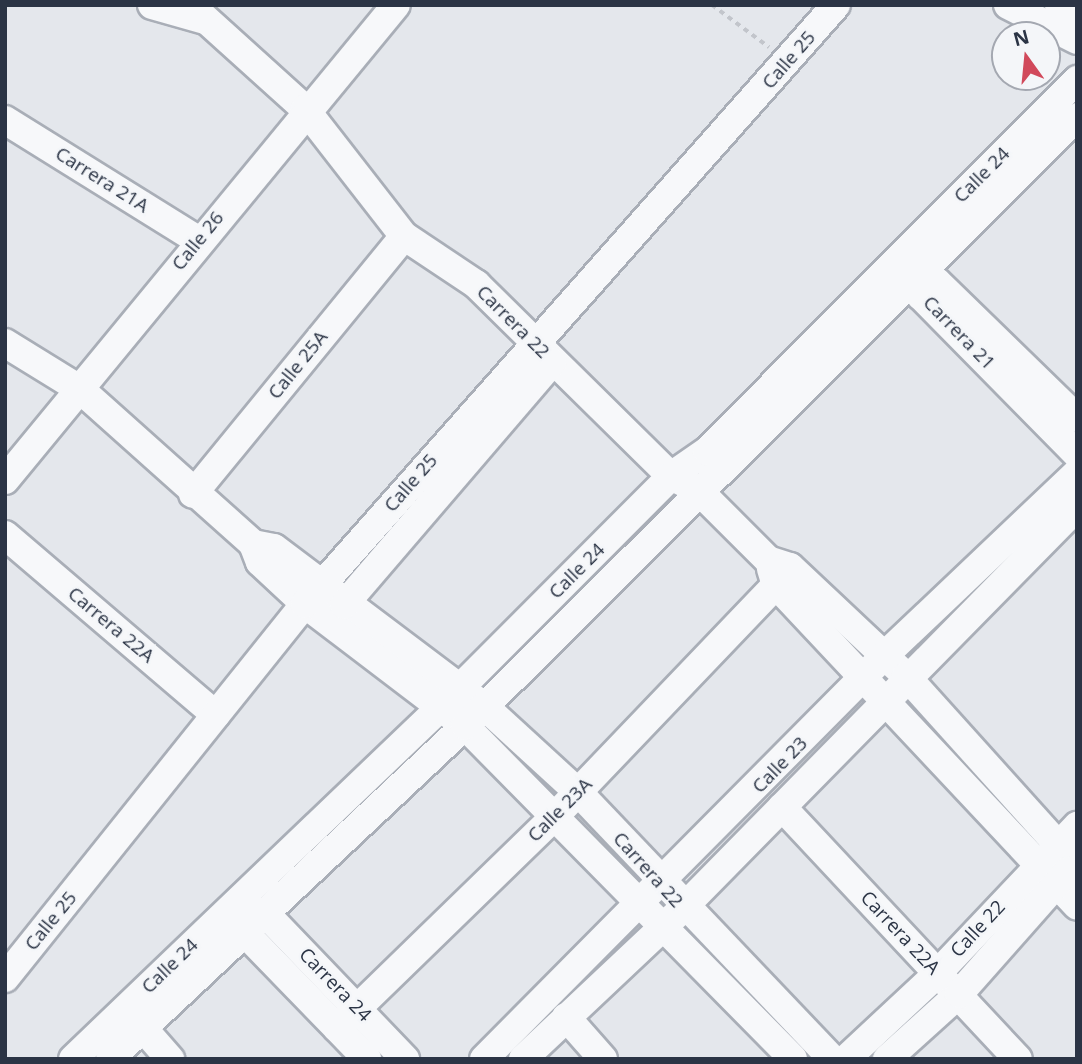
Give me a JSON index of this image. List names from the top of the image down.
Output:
{
  "streets": {
    "street": [
      "Calle 25",
      "Calle 24",
      "Carrera 21A",
      "Calle 26",
      "Carrera 22",
      "Carrera 21",
      "Calle 25A",
      "Carrera 22A",
      "Calle 23",
      "Calle 23A",
      "Calle 22",
      "Carrera 24"
    ]
  },
  "crossings": [
    ["Calle 25", "Carrera 22"],
    ["Calle 25", "Carrera 22A"],
    ["Calle 24", "Carrera 22"],
    ["Calle 24", "Carrera 21"],
    ["Calle 24", "Carrera 24"],
    ["Carrera 21A", "Calle 26"],
    ["Calle 26", "Carrera 22"],
    ["Carrera 22", "Calle 25A"],
    ["Carrera 22", "Calle 23"],
    ["Carrera 22", "Calle 23A"],
    ["Carrera 22", "Calle 22"],
    ["Carrera 22A", "Calle 23"],
    ["Carrera 22A", "Calle 22"],
    ["Calle 23A", "Carrera 24"]
  ],
  "north": "top"
}
